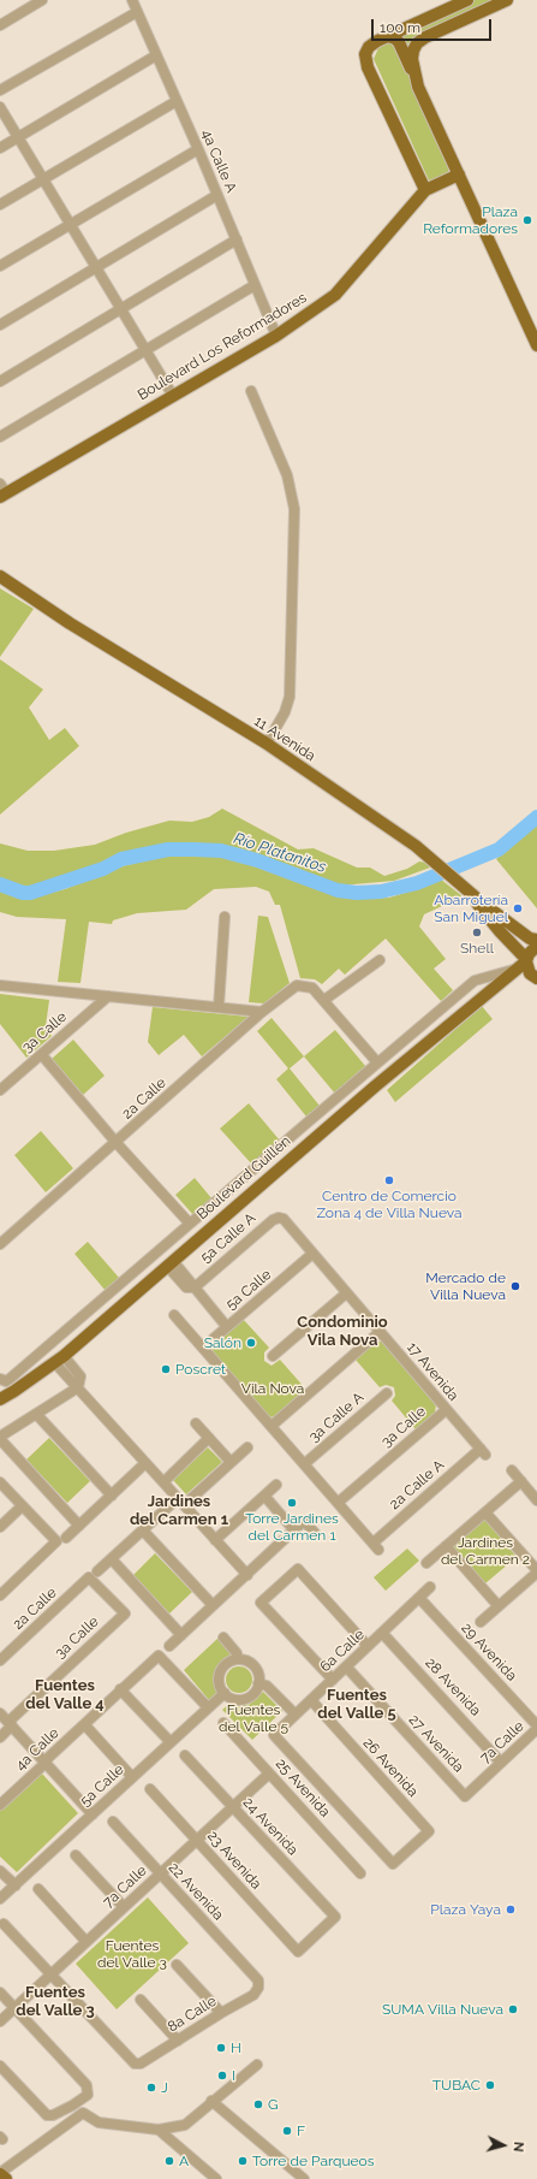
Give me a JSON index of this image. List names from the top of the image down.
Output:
{
  "streets": {
    "main road": ["Boulevard Los Reformadores", "11 Avenida", "Boulevard Guillén"],
    "street": [
      "4a Calle A",
      "3a Calle",
      "2a Calle",
      "5a Calle A",
      "5a Calle",
      "17 Avenida",
      "3a Calle A",
      "2a Calle A",
      "6a Calle",
      "29 Avenida",
      "28 Avenida",
      "7a Calle",
      "27 Avenida",
      "4a Calle",
      "26 Avenida",
      "25 Avenida",
      "24 Avenida",
      "23 Avenida",
      "22 Avenida",
      "8a Calle"
    ]
  },
  "crossings": [
    ["4a Calle A", "Boulevard Los Reformadores"],
    ["11 Avenida", "Boulevard Guillén"],
    ["3a Calle", "2a Calle"],
    ["3a Calle", "17 Avenida"],
    ["3a Calle", "2a Calle A"],
    ["5a Calle A", "17 Avenida"],
    ["5a Calle", "17 Avenida"],
    ["5a Calle", "4a Calle"],
    ["17 Avenida", "2a Calle A"],
    ["6a Calle", "29 Avenida"],
    ["6a Calle", "28 Avenida"],
    ["6a Calle", "27 Avenida"],
    ["6a Calle", "26 Avenida"],
    ["6a Calle", "25 Avenida"],
    ["28 Avenida", "7a Calle"],
    ["7a Calle", "27 Avenida"],
    ["7a Calle", "25 Avenida"],
    ["7a Calle", "24 Avenida"],
    ["7a Calle", "23 Avenida"],
    ["7a Calle", "22 Avenida"],
    ["7a Calle", "8a Calle"],
    ["26 Avenida", "25 Avenida"],
    ["24 Avenida", "23 Avenida"],
    ["22 Avenida", "8a Calle"]
  ],
  "districts": [
    "Condominio Vila Nova",
    "Jardines del Carmen 1",
    "Fuentes del Valle 4",
    "Fuentes del Valle 5",
    "Fuentes del Valle 3"
  ],
  "water": ["Río Platanitos"],
  "parks": [
    "Vila Nova",
    "Jardines del Carmen 2",
    "Fuentes del Valle 5",
    "Fuentes del Valle 3"
  ],
  "places": [
    "Plaza Reformadores",
    "Abarrotería San Miguel",
    "Shell",
    "Centro de Comercio Zona 4 de Villa Nueva",
    "Mercado de Villa Nueva",
    "Salón",
    "Poscret",
    "Torre Jardines del Carmen 1",
    "Plaza Yaya",
    "SUMA Villa Nueva",
    "H",
    "I",
    "TUBAC",
    "J",
    "G",
    "F",
    "A",
    "Torre de Parqueos"
  ],
  "scale_bar": "100 m",
  "north": "right"
}
